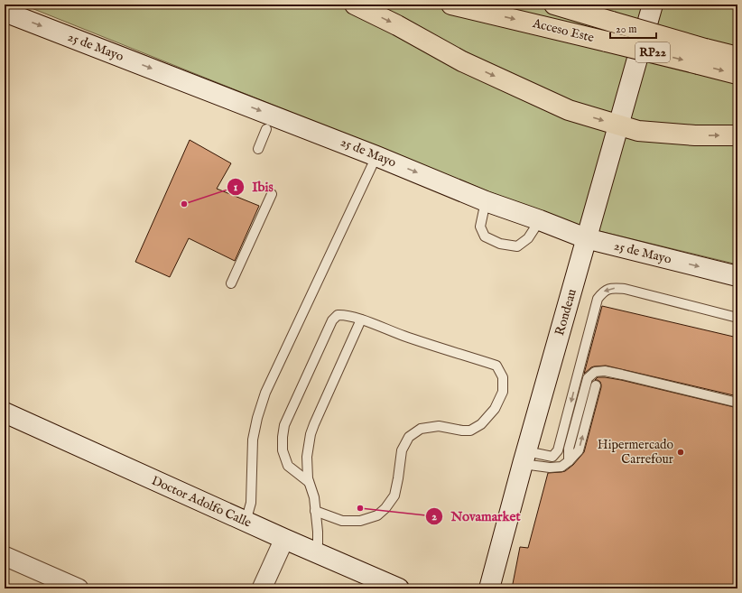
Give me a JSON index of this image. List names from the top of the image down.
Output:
{
  "streets": {
    "highway": ["Acceso Este", "RP22"],
    "street": ["25 de Mayo", "Rondeau", "Doctor Adolfo Calle"]
  },
  "crossings": [
    ["25 de Mayo", "Rondeau"]
  ],
  "one_way": ["25 de Mayo"],
  "places": ["Ibis", "Hipermercado Carrefour", "Novamarket"],
  "scale_bar": "20 m"
}
